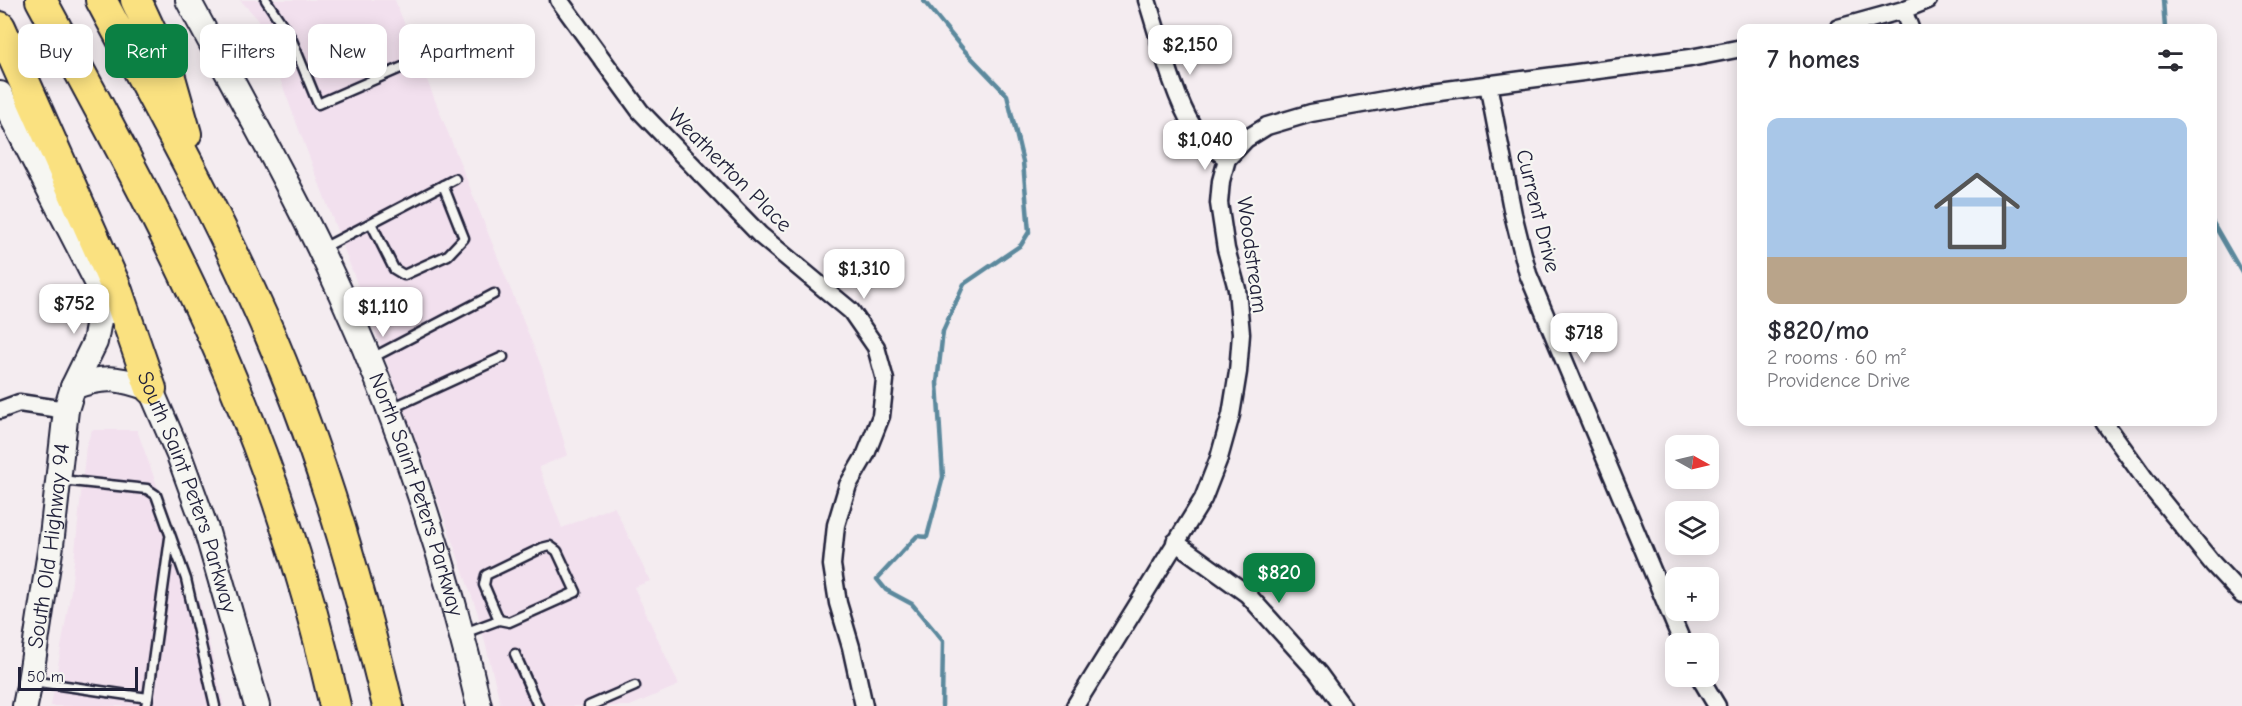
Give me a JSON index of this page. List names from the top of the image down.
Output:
{
  "streets": {
    "main road": ["South Saint Peters Parkway", "North Saint Peters Parkway", "South Old Highway 94"],
    "street": ["Weatherton Place", "Current Drive", "Woodstream"]
  },
  "crossings": [
    ["South Saint Peters Parkway", "South Old Highway 94"]
  ],
  "scale_bar": "50 m",
  "north": "right",
  "page": {
    "chip": [
      "Buy",
      "Rent",
      "Filters",
      "New",
      "Apartment"
    ],
    "heading": "7 homes",
    "price": [
      "$2,150",
      "$1,040",
      "$1,310",
      "$752",
      "$1,110",
      "$718",
      "$820"
    ],
    "list": [
      {
        "name": "$820/mo",
        "note": "2 rooms · 60 m² · Providence Drive"
      }
    ],
    "map_buttons": ["+", "−"],
    "scale": "50 m"
  }
}
